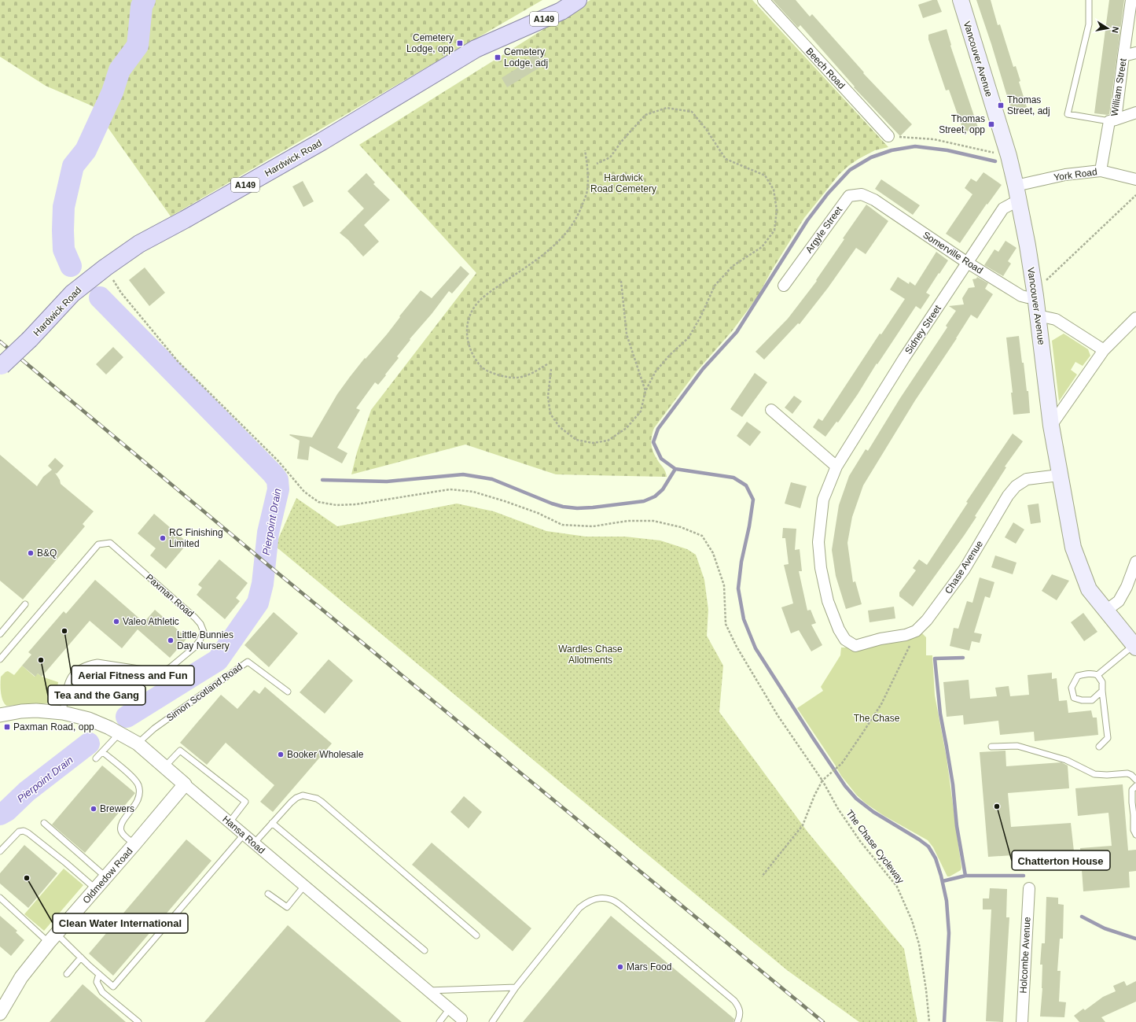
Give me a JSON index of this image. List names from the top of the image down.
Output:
{
  "streets": {
    "main road": ["A149", "Vancouver Avenue", "Hardwick Road"],
    "street": [
      "Beech Road",
      "William Street",
      "York Road",
      "Argyle Street",
      "Somerville Road",
      "Sidney Street",
      "Chase Avenue",
      "Hansa Road",
      "Oldmedow Road",
      "Holcombe Avenue"
    ],
    "lane": ["Paxman Road", "Simon Scotland Road"],
    "path": ["The Chase Cycleway"]
  },
  "crossings": [
    ["Vancouver Avenue", "York Road"],
    ["Vancouver Avenue", "Somerville Road"],
    ["Vancouver Avenue", "Sidney Street"],
    ["Vancouver Avenue", "Chase Avenue"],
    ["William Street", "York Road"],
    ["Hardwick Road", "The Chase Cycleway"],
    ["Argyle Street", "Somerville Road"],
    ["Somerville Road", "Sidney Street"],
    ["Sidney Street", "Chase Avenue"],
    ["Paxman Road", "Hansa Road"],
    ["Simon Scotland Road", "Hansa Road"],
    ["Hansa Road", "Oldmedow Road"]
  ],
  "water": ["Pierpoint Drain"],
  "parks": ["Hardwick Road Cemetery", "Wardles Chase Allotments", "The Chase"],
  "places": {
    "transit": [
      "Cemetery Lodge, opp",
      "Cemetery Lodge, adj",
      "Thomas Street, adj",
      "Thomas Street, opp",
      "Paxman Road, opp"
    ],
    "other": [
      "RC Finishing Limited",
      "B&Q",
      "Valeo Athletic",
      "Aerial Fitness and Fun",
      "Little Bunnies Day Nursery",
      "Tea and the Gang",
      "Booker Wholesale",
      "Chatterton House",
      "Brewers",
      "Clean Water International",
      "Mars Food"
    ]
  },
  "north": "right"
}
